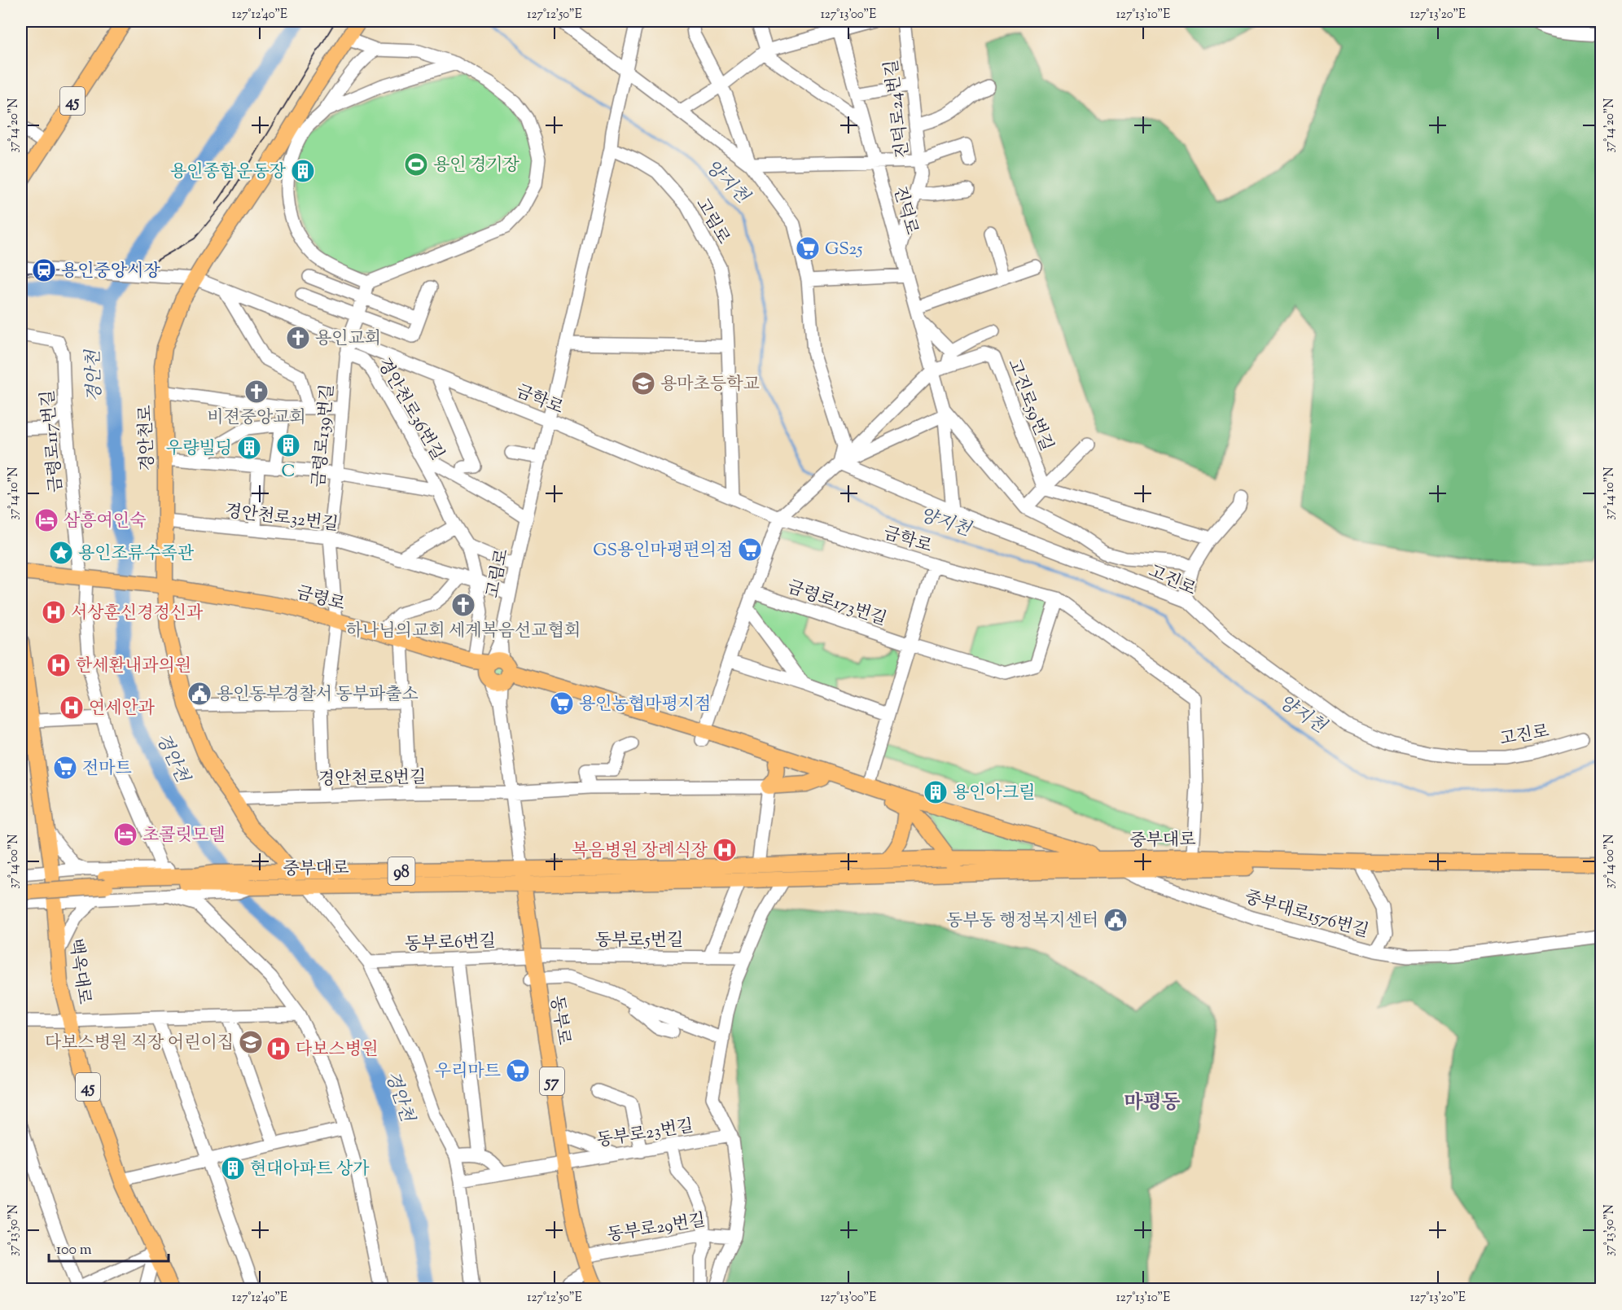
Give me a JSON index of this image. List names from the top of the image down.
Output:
{
  "streets": {
    "main road": [
      "45",
      "경안천로",
      "금령로",
      "중부대로",
      "98",
      "백옥대로",
      "동부로",
      "57"
    ],
    "street": [
      "진덕로24번길",
      "진덕로",
      "고림로",
      "금학로",
      "고진로59번길",
      "경안천로36번길",
      "금령로139번길",
      "금령로117번길",
      "경안천로32번길",
      "고진로",
      "금령로173번길",
      "경안천로8번길",
      "중부대로1576번길",
      "동부로5번길",
      "동부로6번길",
      "동부로23번길",
      "동부로29번길"
    ]
  },
  "crossings": [
    ["진덕로24번길", "진덕로"],
    ["진덕로", "고진로59번길"],
    ["진덕로", "고진로"],
    ["고림로", "금학로"],
    ["고림로", "경안천로32번길"],
    ["고림로", "금령로"],
    ["고림로", "경안천로8번길"],
    ["고림로", "중부대로"],
    ["고림로", "동부로"],
    ["금학로", "고진로59번길"],
    ["금학로", "금령로139번길"],
    ["금학로", "경안천로"],
    ["금학로", "금령로173번길"],
    ["금학로", "중부대로"],
    ["고진로59번길", "고진로"],
    ["경안천로36번길", "금령로139번길"],
    ["경안천로36번길", "경안천로"],
    ["경안천로36번길", "경안천로32번길"],
    ["경안천로36번길", "금령로"],
    ["금령로139번길", "경안천로32번길"],
    ["금령로139번길", "금령로"],
    ["경안천로", "경안천로32번길"],
    ["경안천로", "금령로"],
    ["경안천로", "경안천로8번길"],
    ["경안천로", "중부대로"],
    ["금령로117번길", "금령로"],
    ["중부대로", "중부대로1576번길"],
    ["중부대로", "동부로"],
    ["동부로5번길", "동부로6번길"],
    ["동부로5번길", "동부로"],
    ["동부로6번길", "동부로"],
    ["동부로", "동부로23번길"],
    ["동부로", "동부로29번길"]
  ],
  "districts": ["마평동"],
  "water": ["양지천", "경안천"],
  "places": {
    "sports": ["용인 경기장"],
    "building": [
      "용인종합운동장",
      "C",
      "우량빌딩",
      "용인아크릴",
      "현대아파트 상가"
    ],
    "supermarket": [
      "GS25",
      "GS용인마평편의점",
      "용인농협마평지점",
      "전마트",
      "우리마트"
    ],
    "station": ["용인중앙시장"],
    "church": ["용인교회", "비젼중앙교회", "하나님의교회 세계복음선교협회"],
    "school or university": ["용마초등학교", "다보스병원 직장 어린이집"],
    "hotel": ["삼흥여인숙", "초콜릿모텔"],
    "place": ["용인조류수족관"],
    "hospital": [
      "서상훈신경정신과",
      "한세환내과의원",
      "연세안과",
      "복음병원 장례식장",
      "다보스병원"
    ],
    "public building": ["용인동부경찰서 동부파출소", "동부동 행정복지센터"]
  },
  "scale_bar": "100 m",
  "coordinates": [
    "127°12'40\"E",
    "127°12'50\"E",
    "127°13'00\"E",
    "127°13'10\"E",
    "127°13'20\"E",
    "37°14'20\"N",
    "37°14'10\"N",
    "37°14'00\"N",
    "37°13'50\"N"
  ]
}
